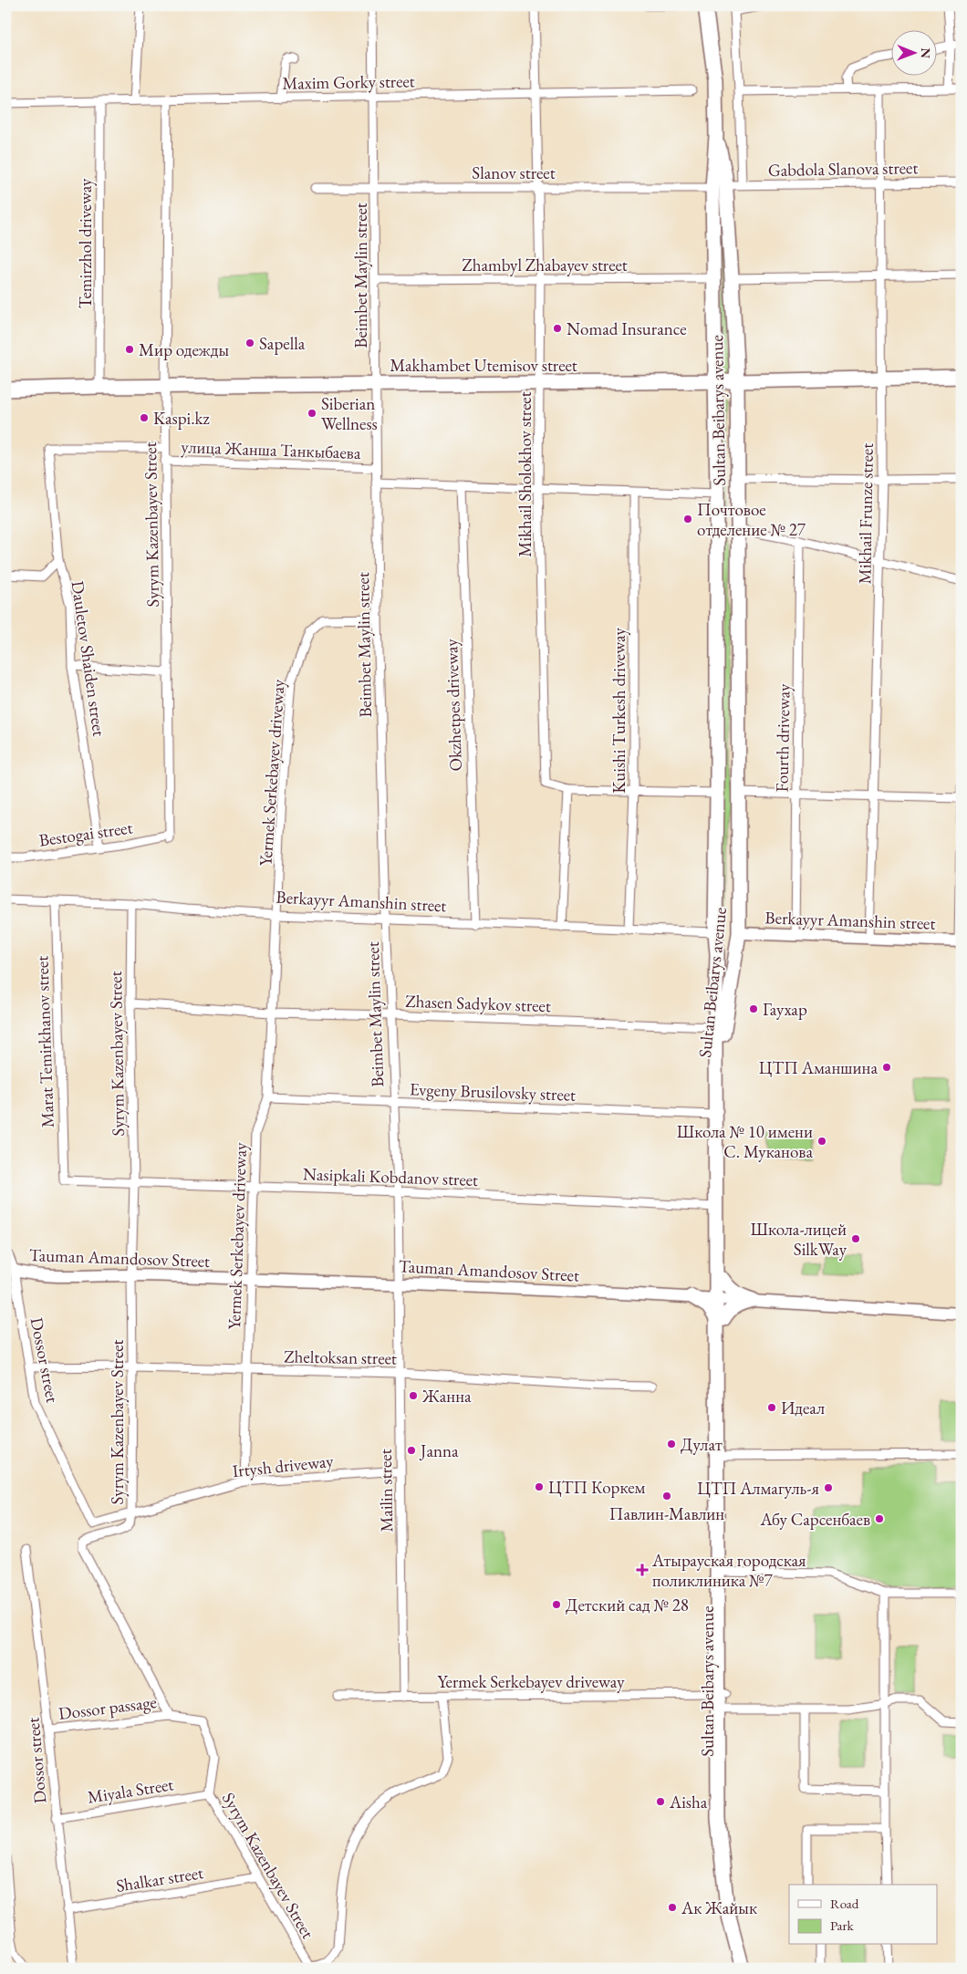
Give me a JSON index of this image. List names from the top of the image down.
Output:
{
  "streets": {
    "main road": [
      "Makhambet Utemisov street",
      "Sultan Beibarys avenue",
      "Berkayyr Amanshin street",
      "Tauman Amandosov Street"
    ],
    "street": [
      "Maxim Gorky street",
      "Gabdola Slanova street",
      "Slanov street",
      "Temirzhol driveway",
      "Zhambyl Zhabayev street",
      "Beimbet Maylin street",
      "улица Жанша Танкыбаева",
      "Mikhail Sholokhov street",
      "Mikhail Frunze street",
      "Syrym Kazenbayev Street",
      "Dauletov Shaiden street",
      "Okzhetpes driveway",
      "Kuishi Turkesh driveway",
      "Fourth driveway",
      "Yermek Serkebayev driveway",
      "Bestogai street",
      "Zhasen Sadykov street",
      "Marat Temirkhanov street",
      "Evgeny Brusilovsky street",
      "Nasipkali Kobdanov street",
      "Zheltoksan street",
      "Dossor street",
      "Irtysh driveway",
      "Mailin street",
      "Dossor passage",
      "Miyala Street",
      "Shalkar street"
    ]
  },
  "crossings": [
    ["Maxim Gorky street", "Temirzhol driveway"],
    ["Maxim Gorky street", "Beimbet Maylin street"],
    ["Maxim Gorky street", "Mikhail Sholokhov street"],
    ["Maxim Gorky street", "Syrym Kazenbayev Street"],
    ["Gabdola Slanova street", "Slanov street"],
    ["Gabdola Slanova street", "Sultan Beibarys avenue"],
    ["Gabdola Slanova street", "Mikhail Frunze street"],
    ["Slanov street", "Beimbet Maylin street"],
    ["Slanov street", "Sultan Beibarys avenue"],
    ["Slanov street", "Mikhail Sholokhov street"],
    ["Temirzhol driveway", "Makhambet Utemisov street"],
    ["Zhambyl Zhabayev street", "Beimbet Maylin street"],
    ["Zhambyl Zhabayev street", "Sultan Beibarys avenue"],
    ["Zhambyl Zhabayev street", "Mikhail Sholokhov street"],
    ["Beimbet Maylin street", "Makhambet Utemisov street"],
    ["Beimbet Maylin street", "улица Жанша Танкыбаева"],
    ["Beimbet Maylin street", "Yermek Serkebayev driveway"],
    ["Beimbet Maylin street", "Berkayyr Amanshin street"],
    ["Beimbet Maylin street", "Zhasen Sadykov street"],
    ["Beimbet Maylin street", "Evgeny Brusilovsky street"],
    ["Beimbet Maylin street", "Nasipkali Kobdanov street"],
    ["Beimbet Maylin street", "Tauman Amandosov Street"],
    ["Beimbet Maylin street", "Mailin street"],
    ["Makhambet Utemisov street", "Sultan Beibarys avenue"],
    ["Makhambet Utemisov street", "Mikhail Sholokhov street"],
    ["Makhambet Utemisov street", "Mikhail Frunze street"],
    ["Makhambet Utemisov street", "Syrym Kazenbayev Street"],
    ["Sultan Beibarys avenue", "Yermek Serkebayev driveway"],
    ["Sultan Beibarys avenue", "Berkayyr Amanshin street"],
    ["Sultan Beibarys avenue", "Zhasen Sadykov street"],
    ["Sultan Beibarys avenue", "Evgeny Brusilovsky street"],
    ["Sultan Beibarys avenue", "Nasipkali Kobdanov street"],
    ["Sultan Beibarys avenue", "Tauman Amandosov Street"],
    ["улица Жанша Танкыбаева", "Syrym Kazenbayev Street"],
    ["Mikhail Frunze street", "Berkayyr Amanshin street"],
    ["Syrym Kazenbayev Street", "Dauletov Shaiden street"],
    ["Syrym Kazenbayev Street", "Bestogai street"],
    ["Syrym Kazenbayev Street", "Berkayyr Amanshin street"],
    ["Syrym Kazenbayev Street", "Zhasen Sadykov street"],
    ["Syrym Kazenbayev Street", "Nasipkali Kobdanov street"],
    ["Syrym Kazenbayev Street", "Tauman Amandosov Street"],
    ["Syrym Kazenbayev Street", "Zheltoksan street"],
    ["Syrym Kazenbayev Street", "Irtysh driveway"],
    ["Syrym Kazenbayev Street", "Dossor passage"],
    ["Syrym Kazenbayev Street", "Miyala Street"],
    ["Syrym Kazenbayev Street", "Shalkar street"],
    ["Dauletov Shaiden street", "Bestogai street"],
    ["Okzhetpes driveway", "Berkayyr Amanshin street"],
    ["Kuishi Turkesh driveway", "Berkayyr Amanshin street"],
    ["Fourth driveway", "Berkayyr Amanshin street"],
    ["Yermek Serkebayev driveway", "Berkayyr Amanshin street"],
    ["Yermek Serkebayev driveway", "Zhasen Sadykov street"],
    ["Yermek Serkebayev driveway", "Evgeny Brusilovsky street"],
    ["Yermek Serkebayev driveway", "Nasipkali Kobdanov street"],
    ["Yermek Serkebayev driveway", "Tauman Amandosov Street"],
    ["Yermek Serkebayev driveway", "Zheltoksan street"],
    ["Yermek Serkebayev driveway", "Irtysh driveway"],
    ["Yermek Serkebayev driveway", "Mailin street"],
    ["Berkayyr Amanshin street", "Marat Temirkhanov street"],
    ["Marat Temirkhanov street", "Nasipkali Kobdanov street"],
    ["Tauman Amandosov Street", "Dossor street"],
    ["Tauman Amandosov Street", "Mailin street"],
    ["Zheltoksan street", "Dossor street"],
    ["Zheltoksan street", "Mailin street"],
    ["Dossor street", "Irtysh driveway"],
    ["Dossor street", "Dossor passage"],
    ["Dossor street", "Miyala Street"],
    ["Dossor street", "Shalkar street"],
    ["Irtysh driveway", "Mailin street"]
  ],
  "places": {
    "other": [
      "Nomad Insurance",
      "Sapella",
      "Мир одежды",
      "Siberian Wellness",
      "Kaspi.kz",
      "Почтовое отделение № 27",
      "Гаухар",
      "ЦТП Аманшина",
      "Школа № 10 имени С. Муканова",
      "Школа-лицей SilkWay",
      "Жанна",
      "Идеал",
      "Дулат",
      "Janna",
      "ЦТП Коркем",
      "ЦТП Алмагуль-я",
      "Павлин-Мавлин",
      "Абу Сарсенбаев",
      "Детский сад № 28",
      "Aisha",
      "Ак Жайык"
    ],
    "health": ["Атырауская городская поликлиника №7"]
  },
  "legend": ["Road", "Park"],
  "north": "right"
}
